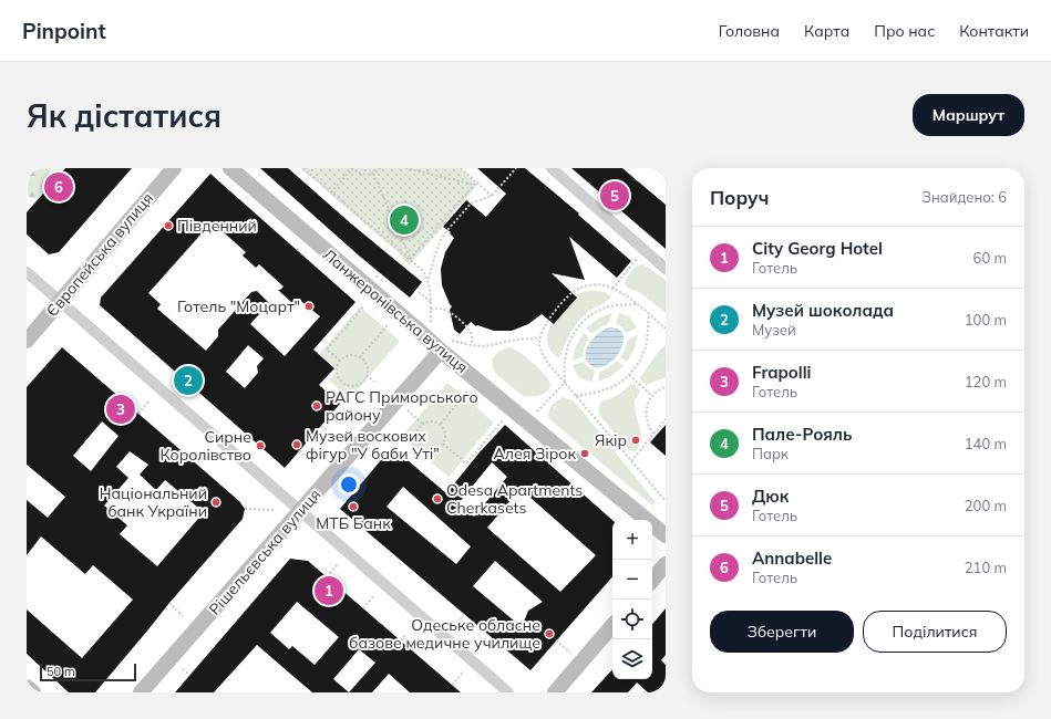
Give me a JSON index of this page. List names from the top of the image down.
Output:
{
  "streets": {
    "street": ["Європейська вулиця", "Ланжеронівська вулиця", "Рішельєвська вулиця"]
  },
  "crossings": [
    ["Ланжеронівська вулиця", "Рішельєвська вулиця"]
  ],
  "places": [
    "Південний",
    "Готель \"Моцарт\"",
    "РАГС Приморського району",
    "Якір",
    "Музей воскових фігур \"У баби Уті\"",
    "Сирне Королiвство",
    "Алея Зірок",
    "Odesa Apartments Cherkasets",
    "Національний банк України",
    "МТБ Банк",
    "Одеське обласне базове медичне училище"
  ],
  "scale_bar": "50 m",
  "page": {
    "header": "Pinpoint",
    "nav": [
      "Головна",
      "Карта",
      "Про нас",
      "Контакти"
    ],
    "buttons": [
      "Маршрут",
      ["Зберегти", "Поділитися"]
    ],
    "title": "Як дістатися",
    "heading": ["Поруч", "Знайдено: 6"],
    "pins": [
      "6",
      "5",
      "4",
      "2",
      "3",
      "1"
    ],
    "list": [
      {
        "mark": "1",
        "name": "City Georg Hotel",
        "note": "Готель",
        "value": "60 m"
      },
      {
        "mark": "2",
        "name": "Музей шоколада",
        "note": "Музей",
        "value": "100 m"
      },
      {
        "mark": "3",
        "name": "Frapolli",
        "note": "Готель",
        "value": "120 m"
      },
      {
        "mark": "4",
        "name": "Пале-Рояль",
        "note": "Парк",
        "value": "140 m"
      },
      {
        "mark": "5",
        "name": "Дюк",
        "note": "Готель",
        "value": "200 m"
      },
      {
        "mark": "6",
        "name": "Annabelle",
        "note": "Готель",
        "value": "210 m"
      }
    ],
    "map_buttons": ["+", "−"],
    "scale": "50 m"
  }
}
